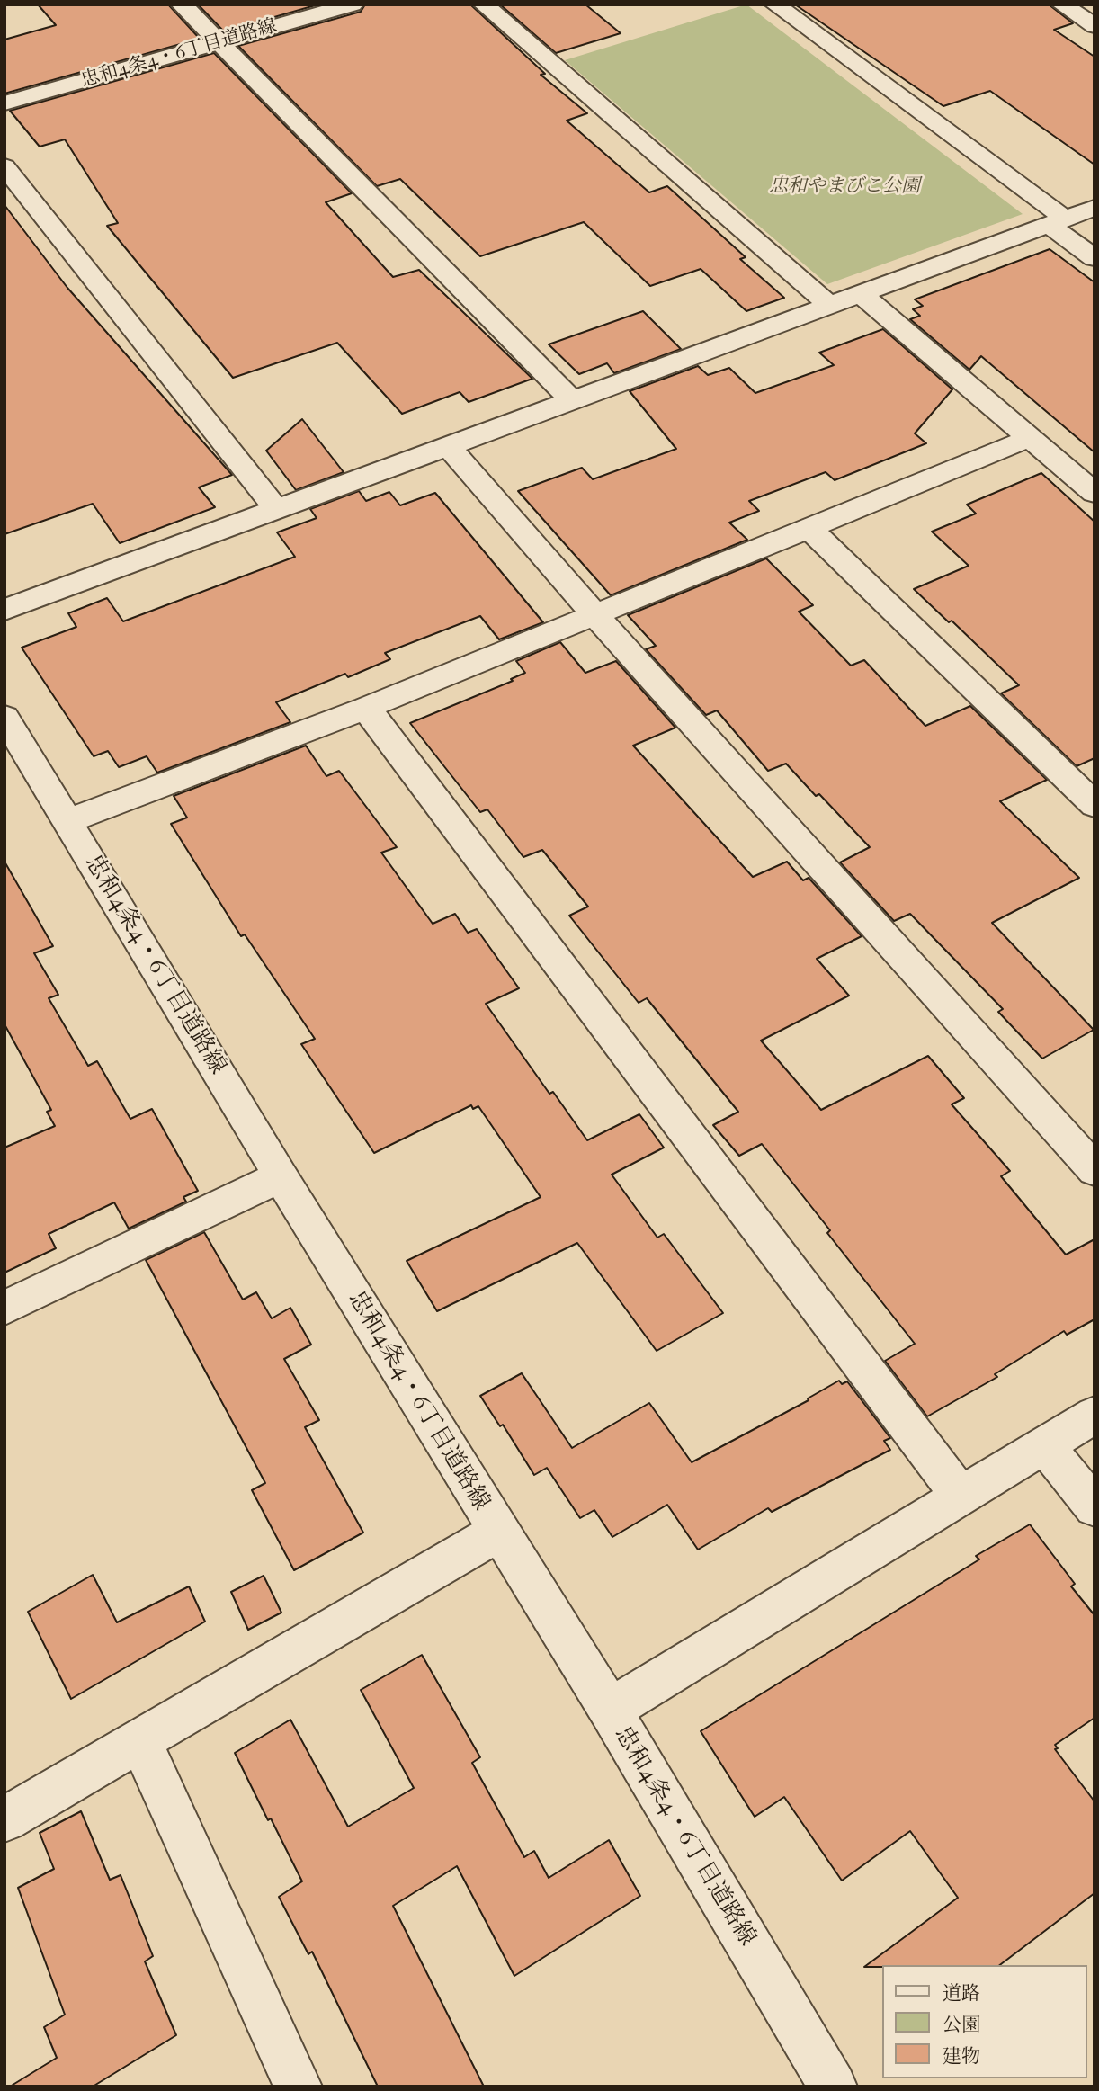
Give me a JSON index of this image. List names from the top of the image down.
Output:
{
  "streets": {
    "street": ["忠和4条4・6丁目道路線"]
  },
  "parks": ["忠和やまびこ公園"],
  "legend": ["道路", "公園", "建物"]
}
